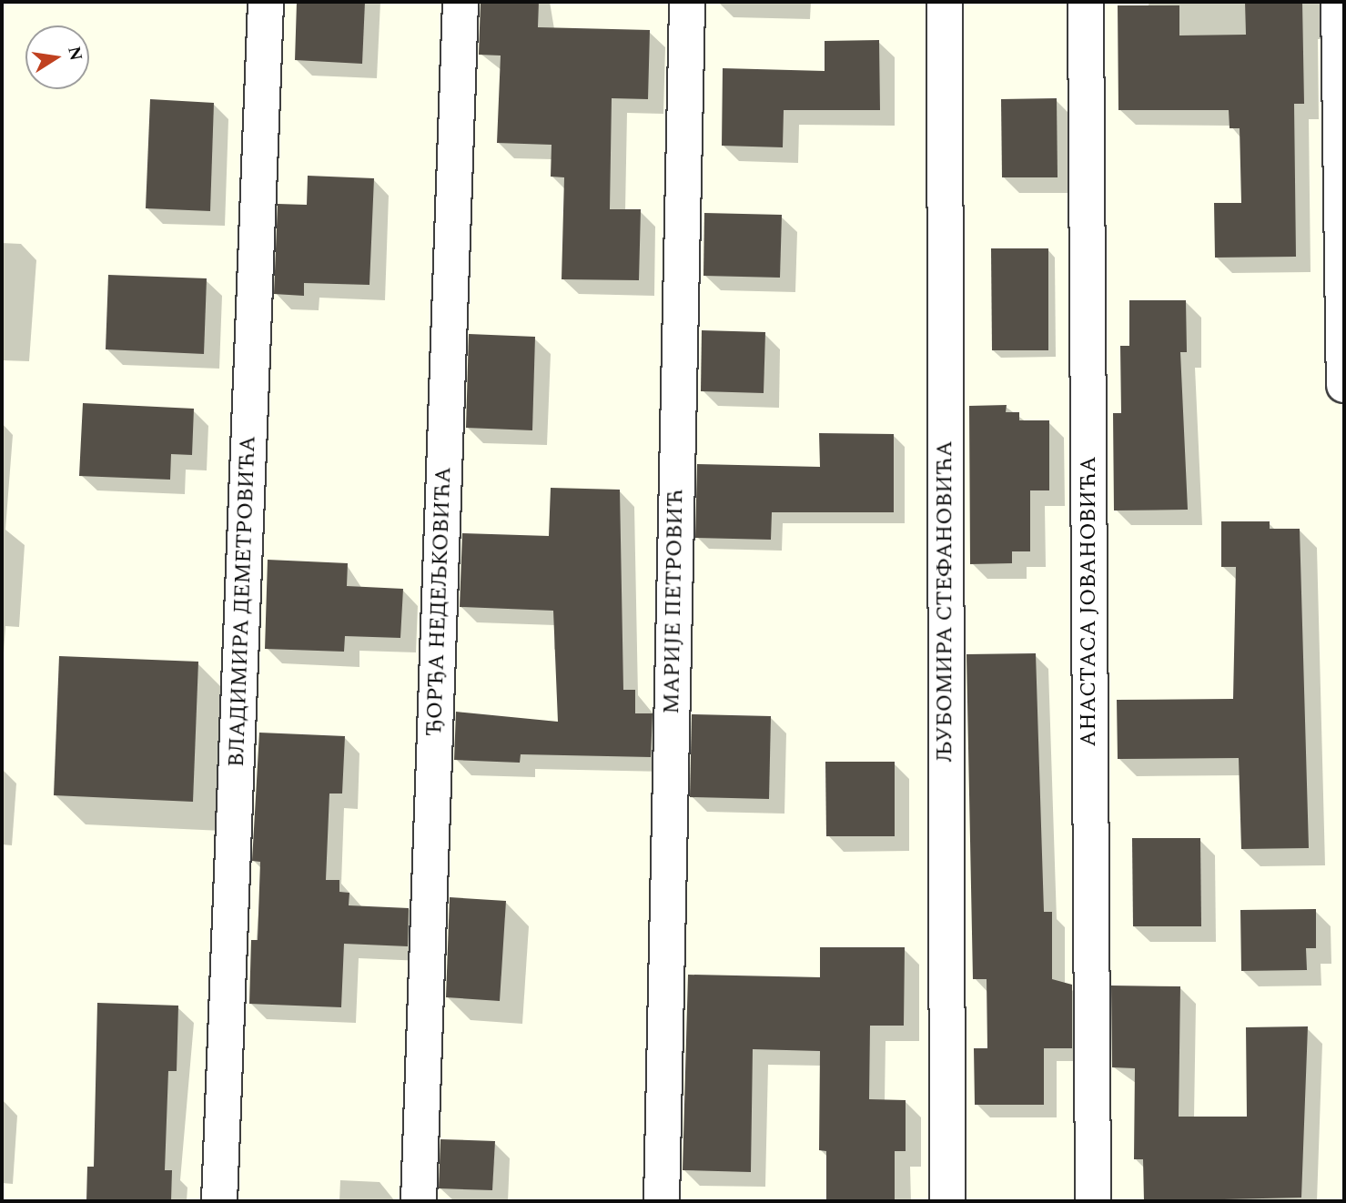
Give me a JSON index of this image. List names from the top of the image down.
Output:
{
  "streets": {
    "street": [
      "ВЛАДИМИРА ДЕМЕТРОВИЋА",
      "ЂОРЂА НЕДЕЉКОВИЋА",
      "МАРИЈЕ ПЕТРОВИЋ",
      "ЉУБОМИРА СТЕФАНОВИЋА",
      "АНАСТАСА ЈОВАНОВИЋА"
    ]
  },
  "north": "right"
}
